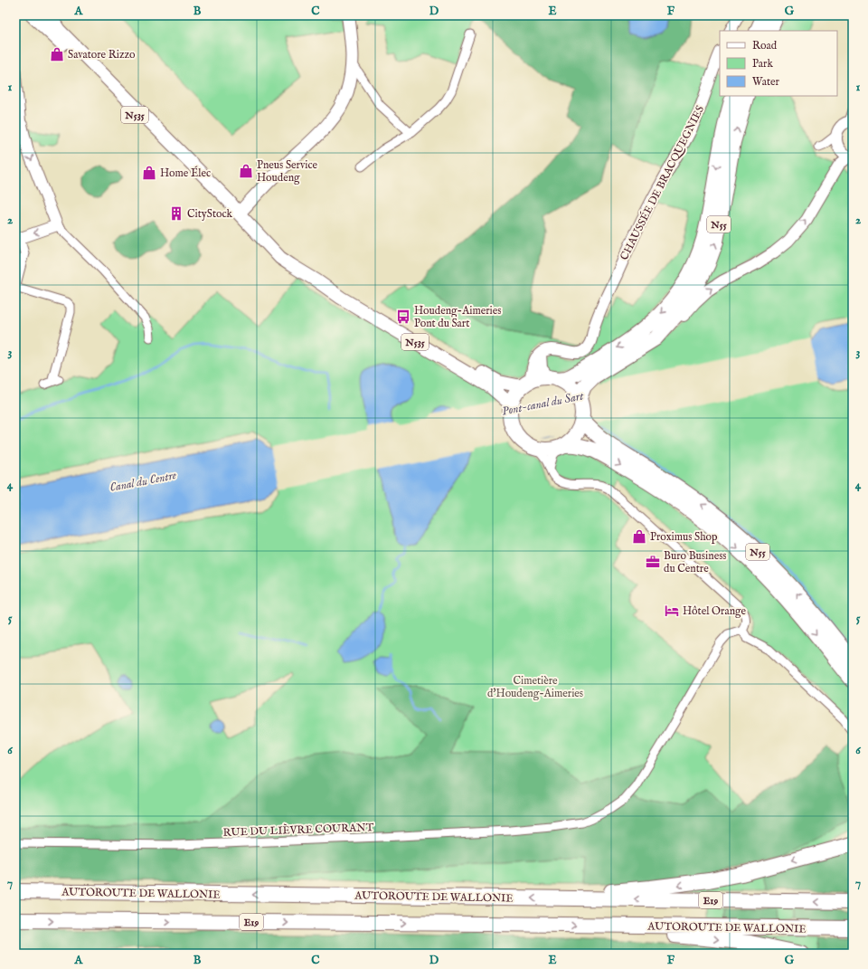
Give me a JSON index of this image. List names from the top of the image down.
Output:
{
  "streets": {
    "highway": ["N55", "AUTOROUTE DE WALLONIE", "E19"],
    "main road": ["N535"],
    "street": ["CHAUSSÉE DE BRACQUEGNIES", "RUE DU LIÈVRE COURANT"]
  },
  "crossings": [
    ["N535", "N55"]
  ],
  "water": ["Pont-canal du Sart", "Canal du Centre"],
  "parks": ["Cimetière d'Houdeng-Aimeries"],
  "places": {
    "shop": [
      "Savatore Rizzo",
      "Pneus Service Houdeng",
      "Home Élec",
      "Proximus Shop"
    ],
    "building": ["CityStock"],
    "bus stop": ["Houdeng-Aimeries Pont du Sart"],
    "office": ["Buro Business du Centre"],
    "hotel": ["Hôtel Orange"]
  },
  "legend": ["Road", "Park", "Water"],
  "grid": {
    "columns": [
      "A",
      "B",
      "C",
      "D",
      "E",
      "F",
      "G"
    ],
    "rows": [
      "1",
      "2",
      "3",
      "4",
      "5",
      "6",
      "7"
    ]
  }
}
